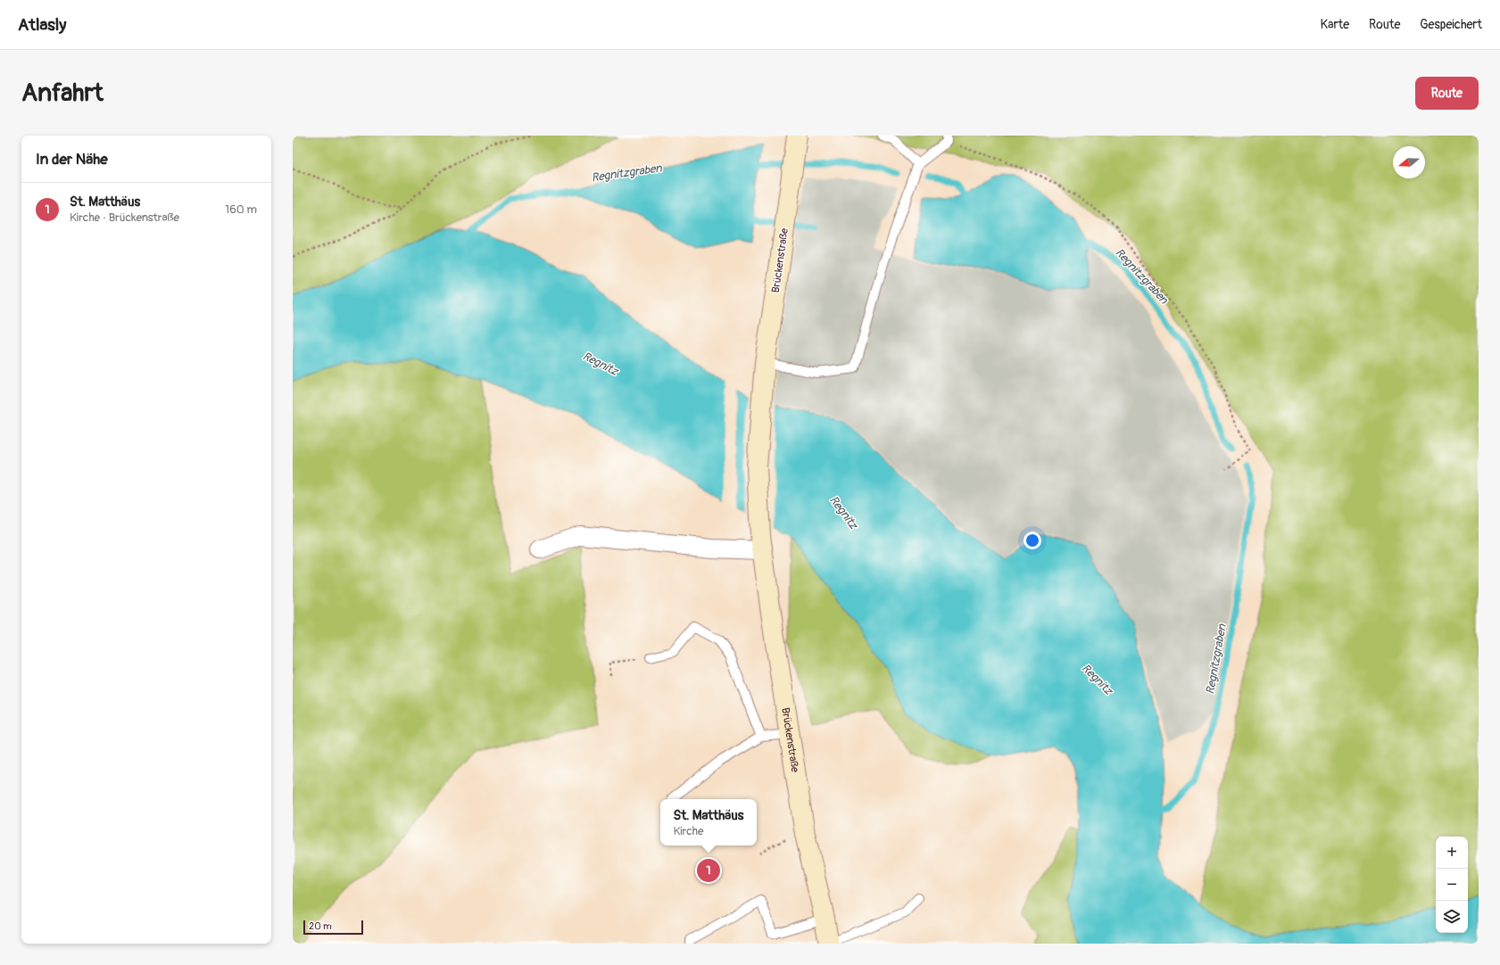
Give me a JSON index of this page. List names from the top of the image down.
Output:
{
  "streets": {
    "main road": ["Brückenstraße"]
  },
  "water": ["Regnitzgraben", "Regnitz"],
  "scale_bar": "20 m",
  "north": "left",
  "page": {
    "header": "Atlasly",
    "nav": ["Karte", "Route", "Gespeichert"],
    "buttons": "Route",
    "title": "Anfahrt",
    "heading": "In der Nähe",
    "list": [
      {
        "mark": "1",
        "name": "St. Matthäus",
        "note": "Kirche · Brückenstraße",
        "value": "160 m"
      }
    ],
    "popup": ["St. Matthäus", "Kirche"],
    "map_buttons": ["+", "−"],
    "pins": "1",
    "scale": "20 m"
  }
}
